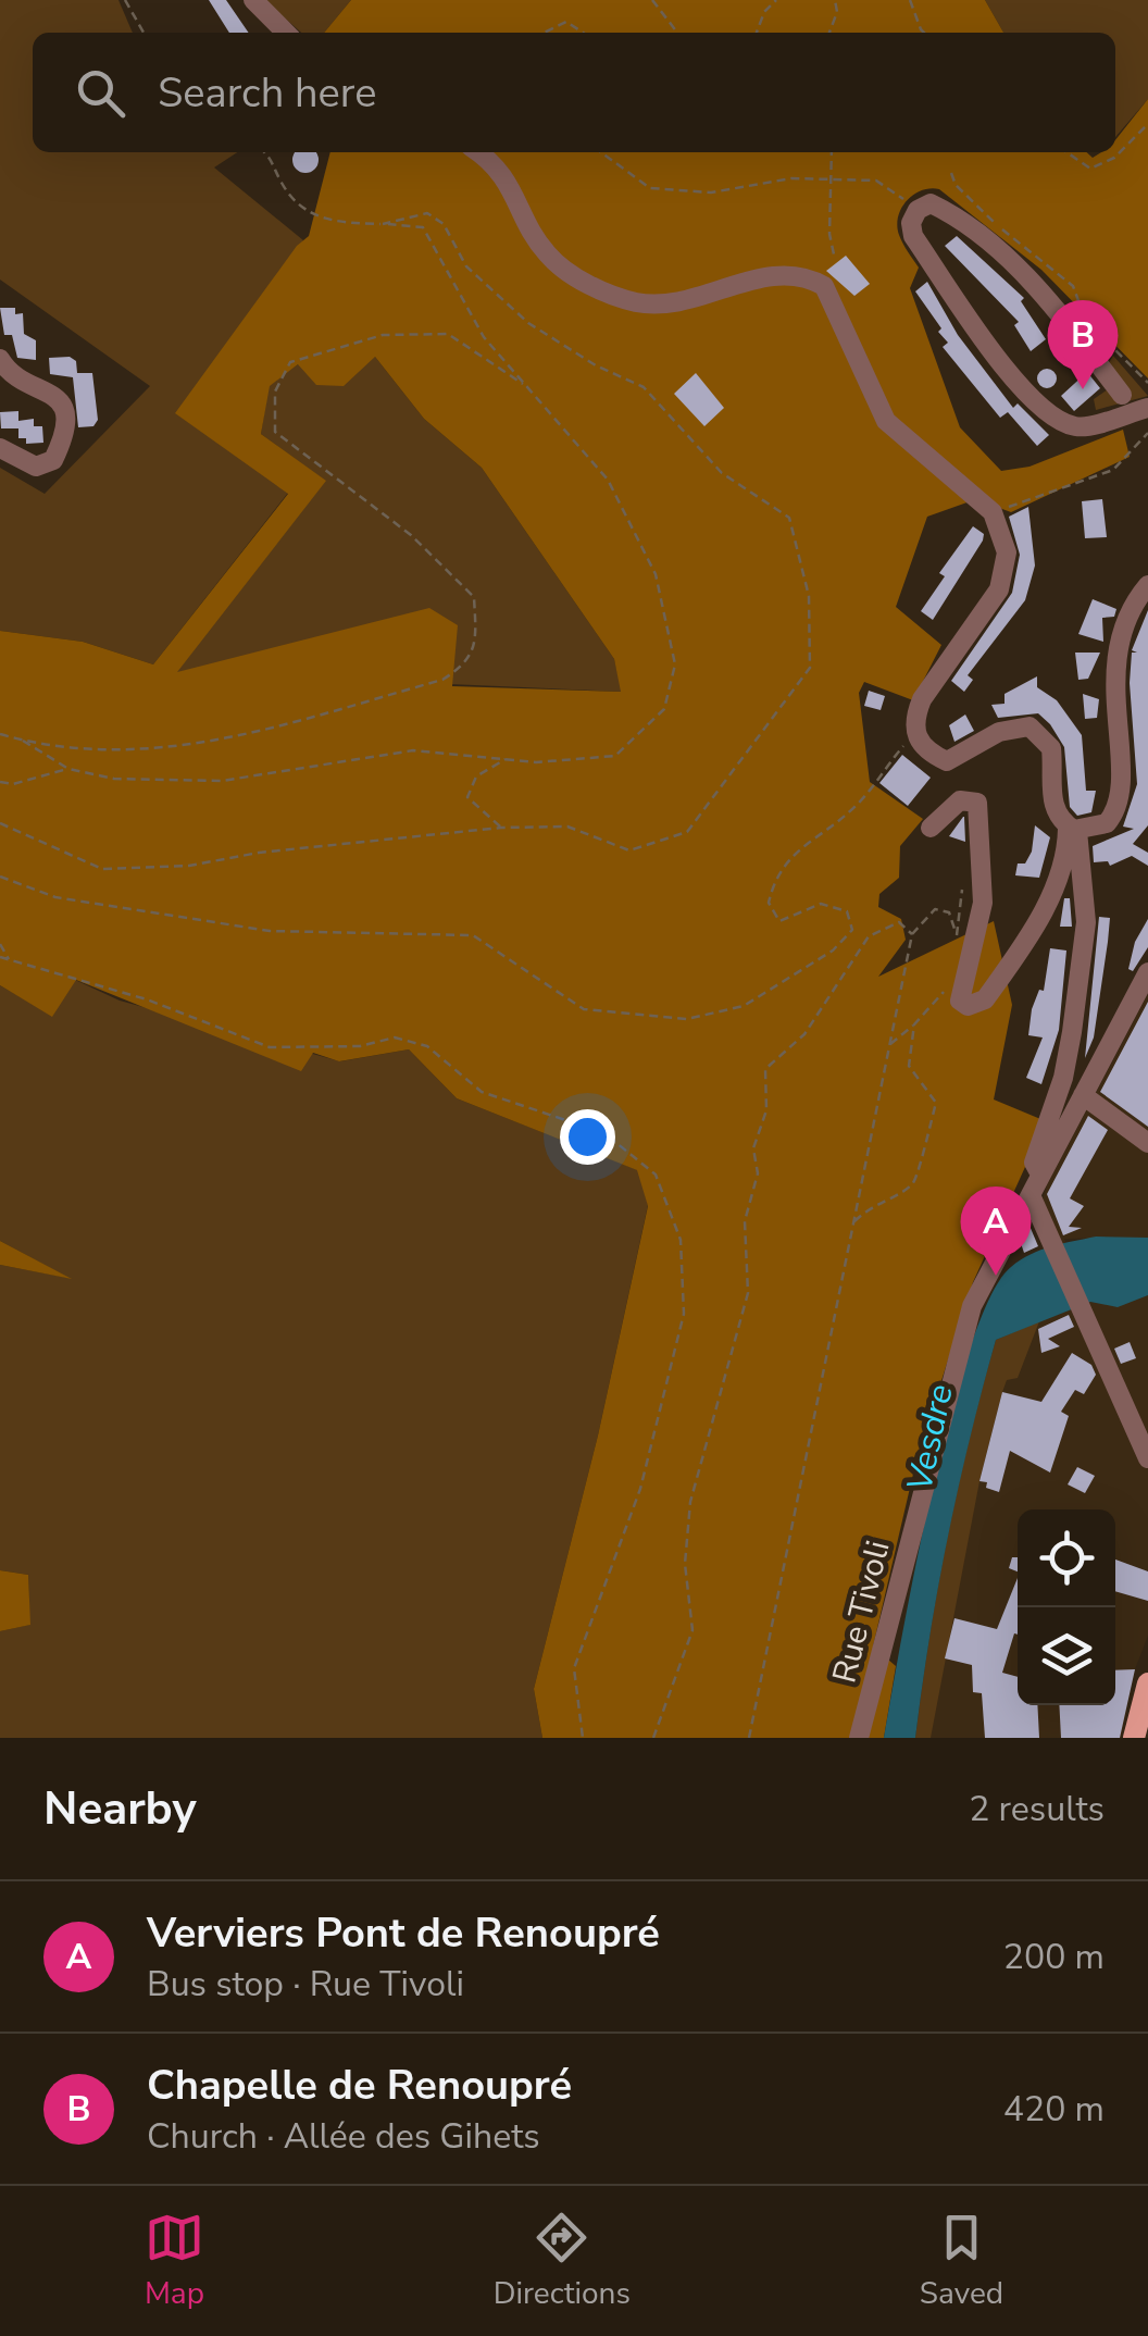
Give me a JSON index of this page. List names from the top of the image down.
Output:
{
  "streets": {
    "street": ["Rue Tivoli"]
  },
  "water": ["Vesdre"],
  "page": {
    "search": "Search here",
    "pins": ["B", "A"],
    "heading": ["Nearby", "2 results"],
    "list": [
      {
        "mark": "A",
        "name": "Verviers Pont de Renoupré",
        "note": "Bus stop · Rue Tivoli",
        "value": "200 m"
      },
      {
        "mark": "B",
        "name": "Chapelle de Renoupré",
        "note": "Church · Allée des Gihets",
        "value": "420 m"
      }
    ],
    "nav": ["Map", "Directions", "Saved"]
  }
}
